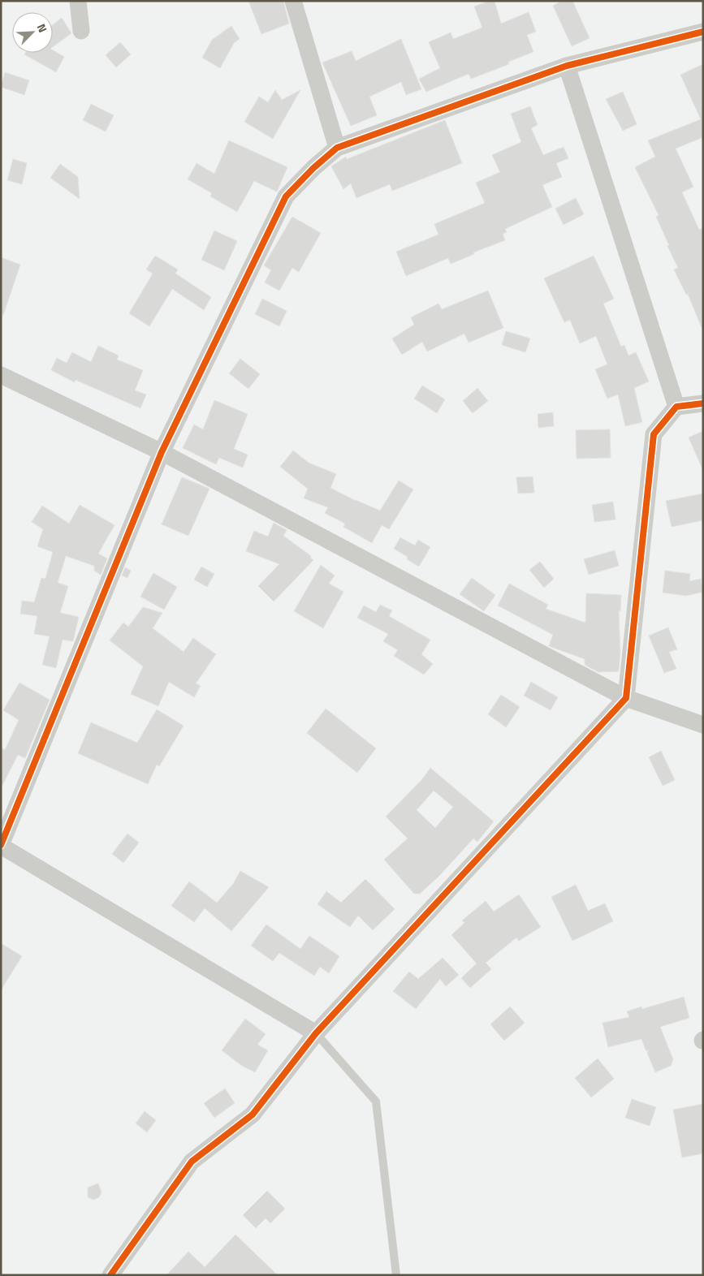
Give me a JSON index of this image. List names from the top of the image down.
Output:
{
  "north": "top right"
}
